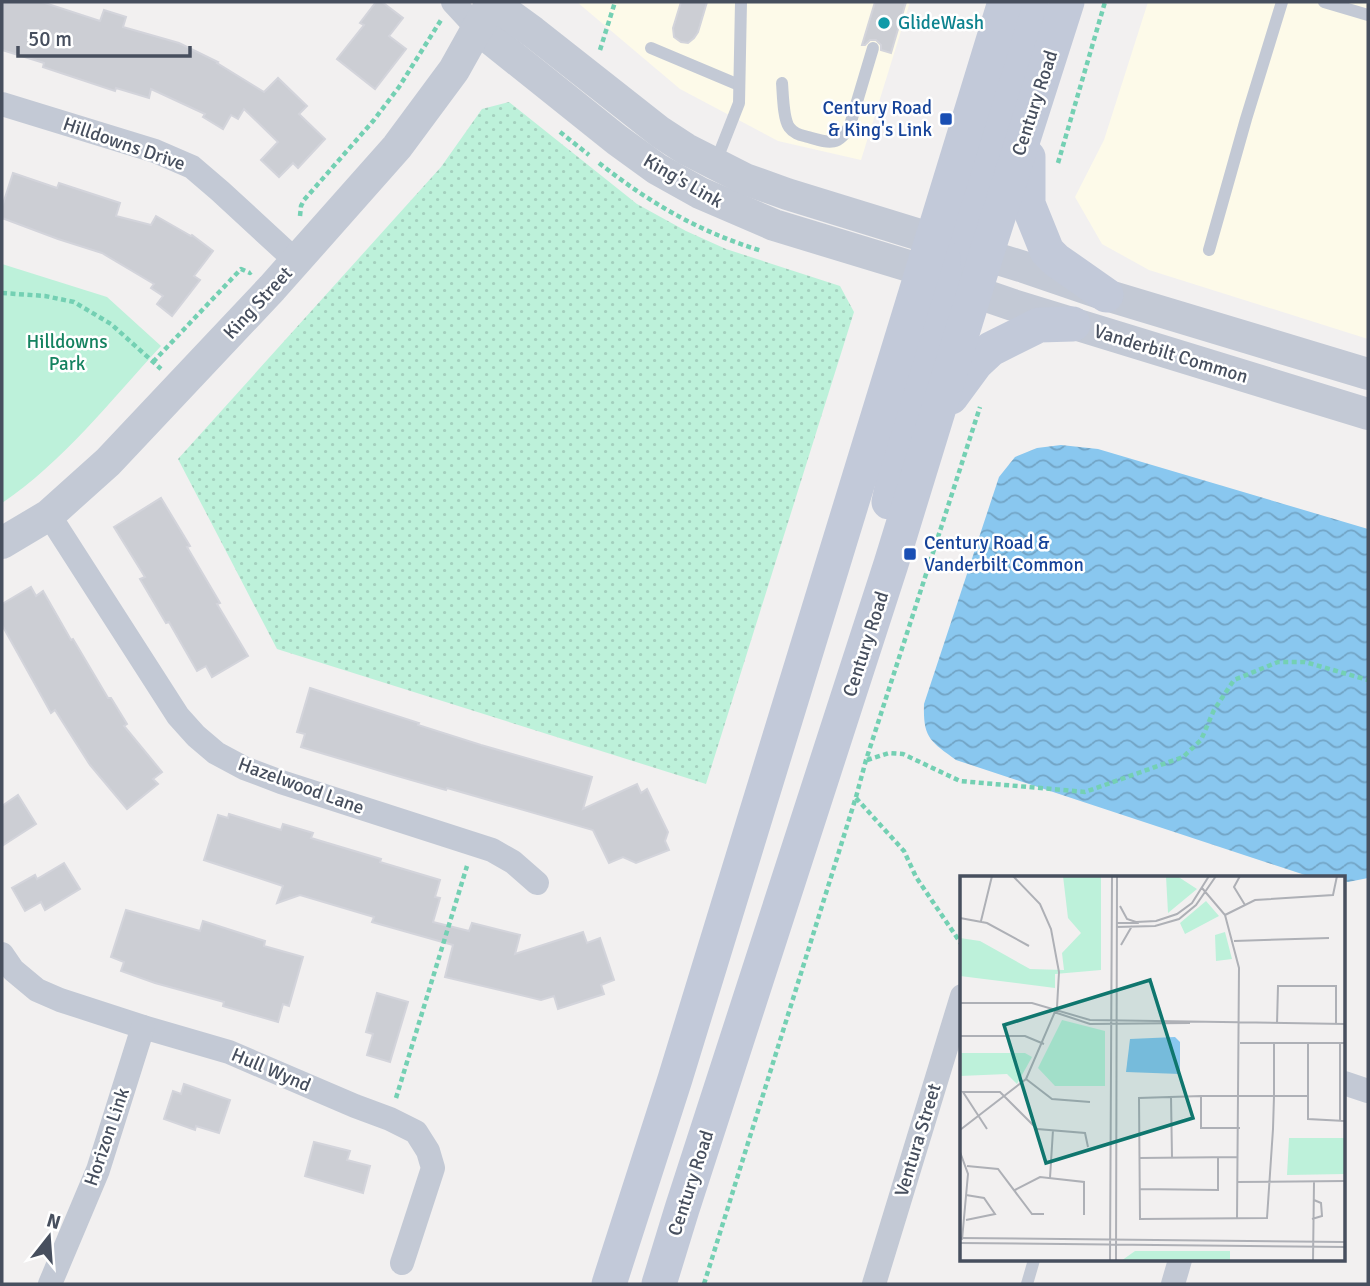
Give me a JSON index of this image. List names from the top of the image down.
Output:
{
  "streets": {
    "main road": ["Century Road"],
    "street": [
      "Hilldowns Drive",
      "King's Link",
      "King Street",
      "Vanderbilt Common",
      "Hazelwood Lane",
      "Hull Wynd",
      "Horizon Link",
      "Ventura Street"
    ]
  },
  "crossings": [
    ["Century Road", "King's Link"],
    ["Century Road", "Vanderbilt Common"],
    ["Hilldowns Drive", "King Street"],
    ["King's Link", "King Street"],
    ["King's Link", "Vanderbilt Common"],
    ["King Street", "Hazelwood Lane"],
    ["Hull Wynd", "Horizon Link"]
  ],
  "parks": ["Hilldowns Park"],
  "places": {
    "other": ["GlideWash"],
    "transit": ["Century Road & King's Link", "Century Road & Vanderbilt Common"]
  },
  "scale_bar": "50 m",
  "north": "top"
}
